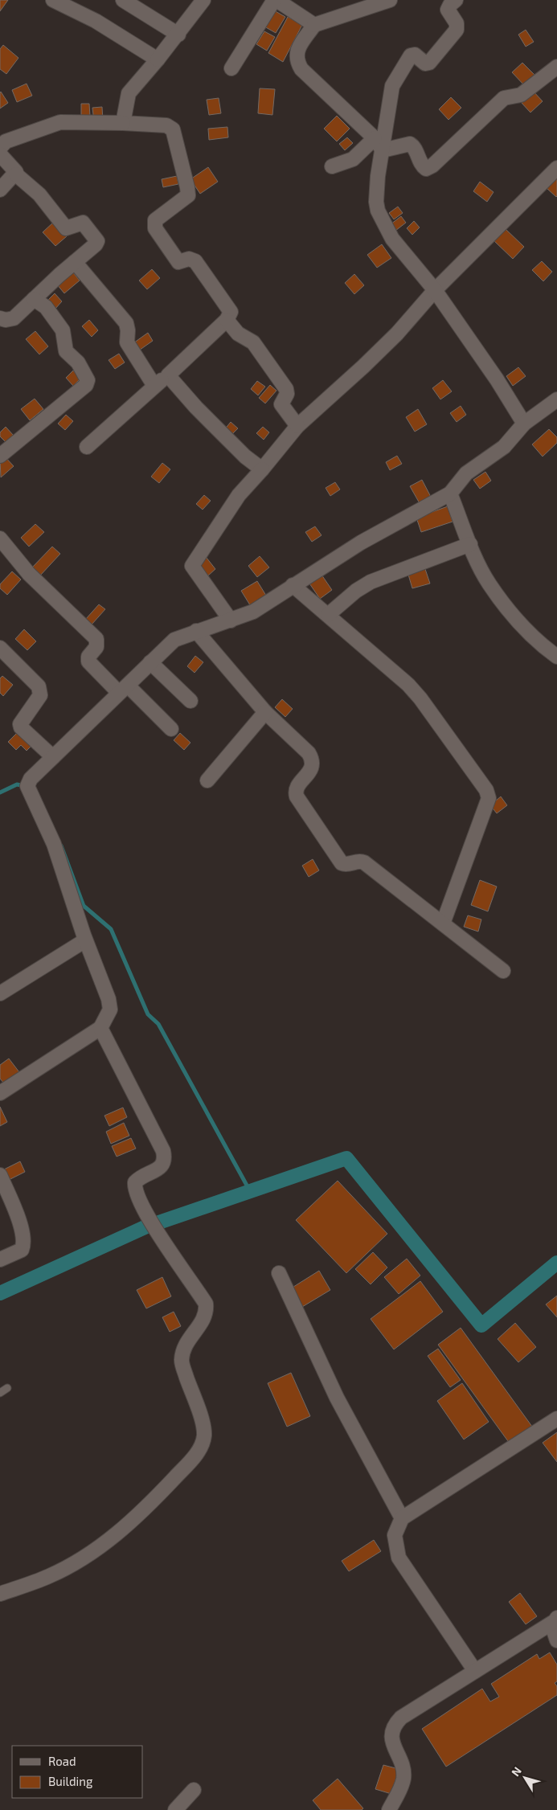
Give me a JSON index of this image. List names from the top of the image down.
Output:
{
  "legend": ["Road", "Building"],
  "north": "top left"
}
